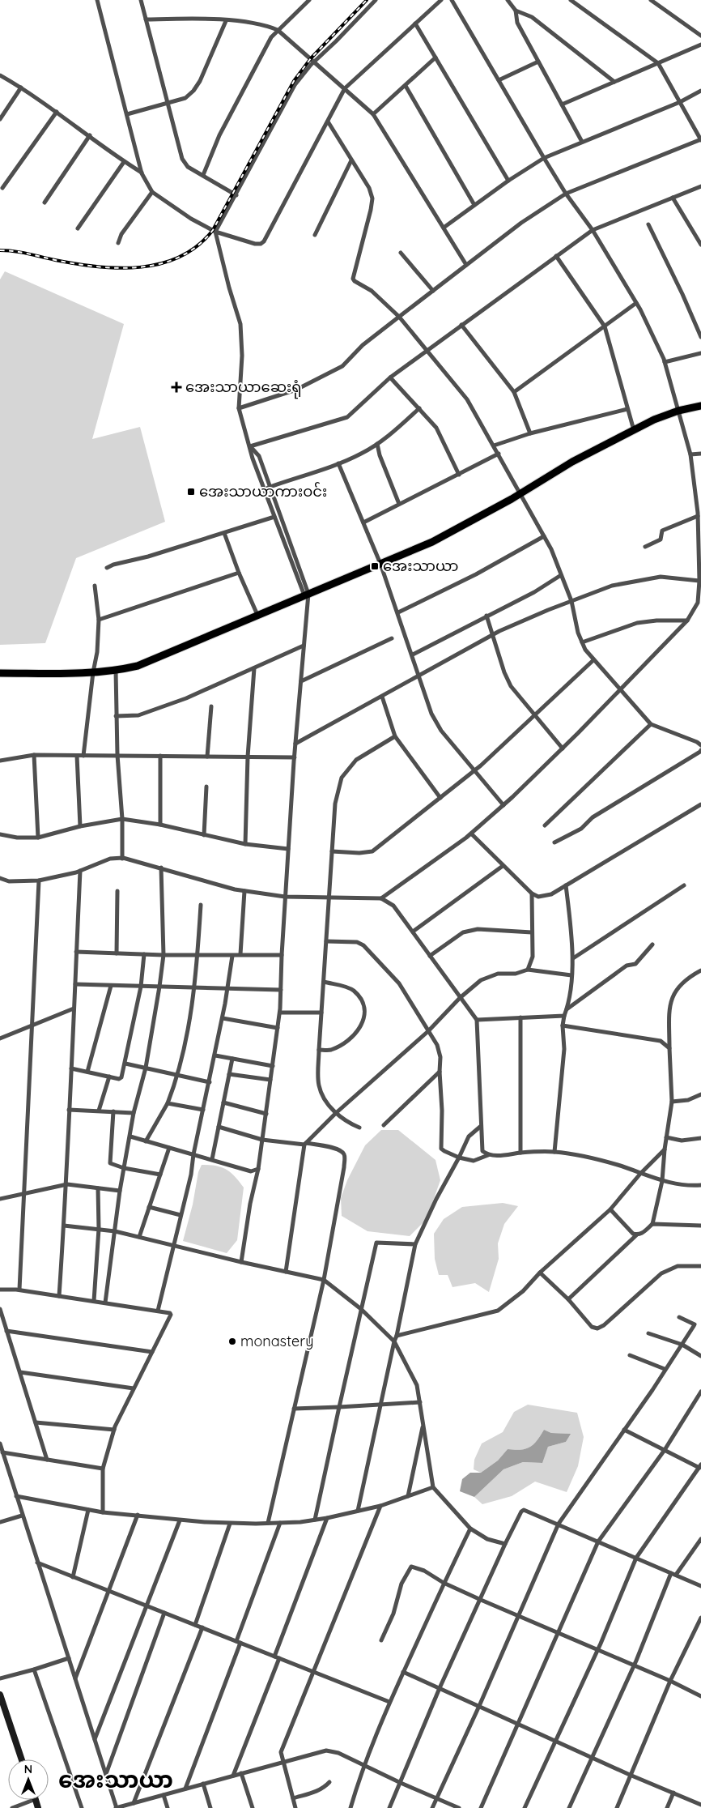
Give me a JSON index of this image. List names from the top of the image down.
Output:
{
  "districts": ["အေးသာယာ"],
  "places": {
    "health": ["အေးသာယာဆေးရုံ"],
    "transit": ["အေးသာယာကားဝင်း", "အေးသာယာ"],
    "other": ["monastery"]
  },
  "north": "top"
}
